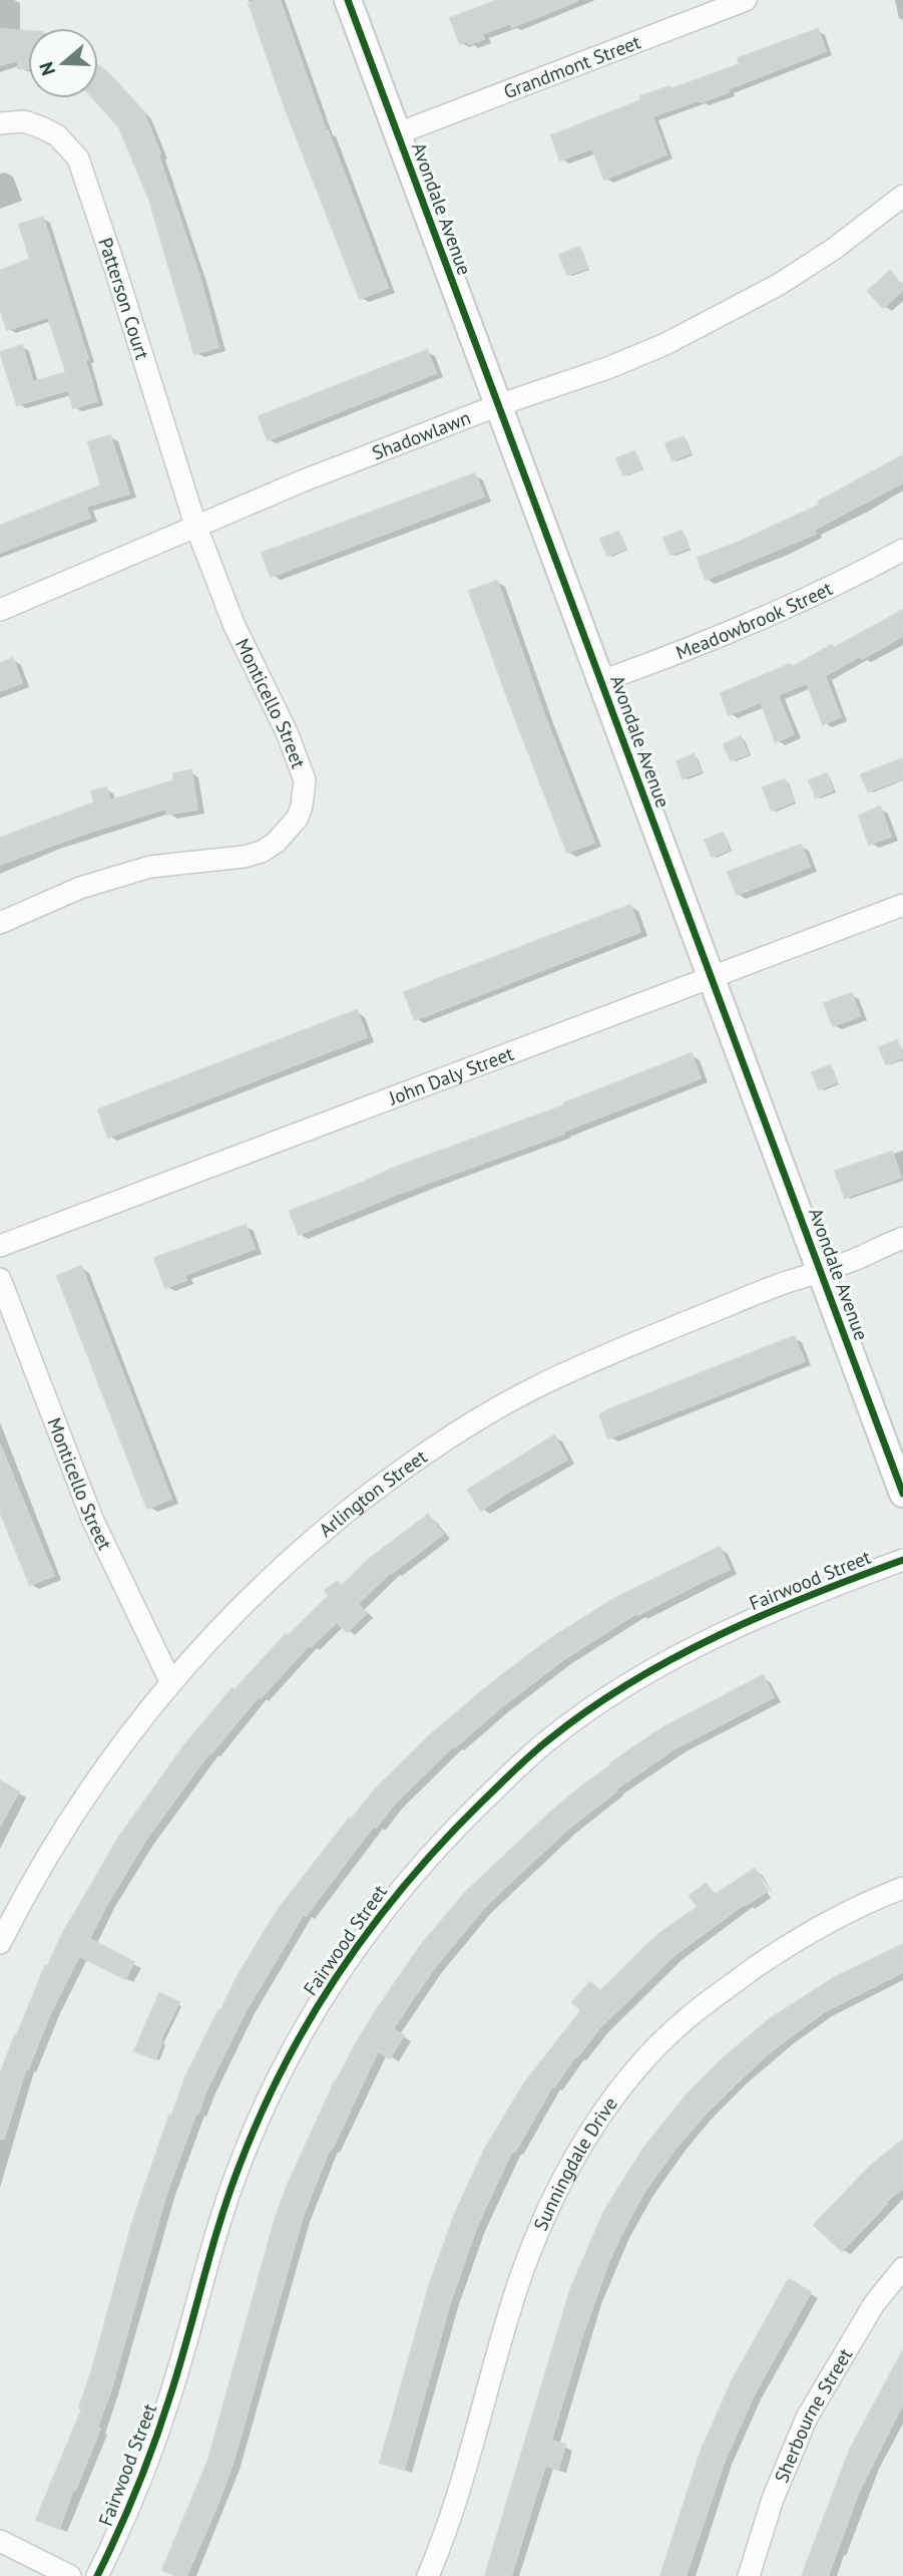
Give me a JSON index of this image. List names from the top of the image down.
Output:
{
  "streets": {
    "street": [
      "Grandmont Street",
      "Avondale Avenue",
      "Patterson Court",
      "Shadowlawn",
      "Meadowbrook Street",
      "Monticello Street",
      "John Daly Street",
      "Arlington Street",
      "Fairwood Street",
      "Sunningdale Drive",
      "Sherbourne Street"
    ]
  },
  "crossings": [
    ["Grandmont Street", "Avondale Avenue"],
    ["Avondale Avenue", "Shadowlawn"],
    ["Avondale Avenue", "Meadowbrook Street"],
    ["Avondale Avenue", "John Daly Street"],
    ["Avondale Avenue", "Arlington Street"],
    ["Patterson Court", "Shadowlawn"],
    ["Patterson Court", "Monticello Street"],
    ["Shadowlawn", "Monticello Street"],
    ["Monticello Street", "Arlington Street"]
  ],
  "north": "left"
}
